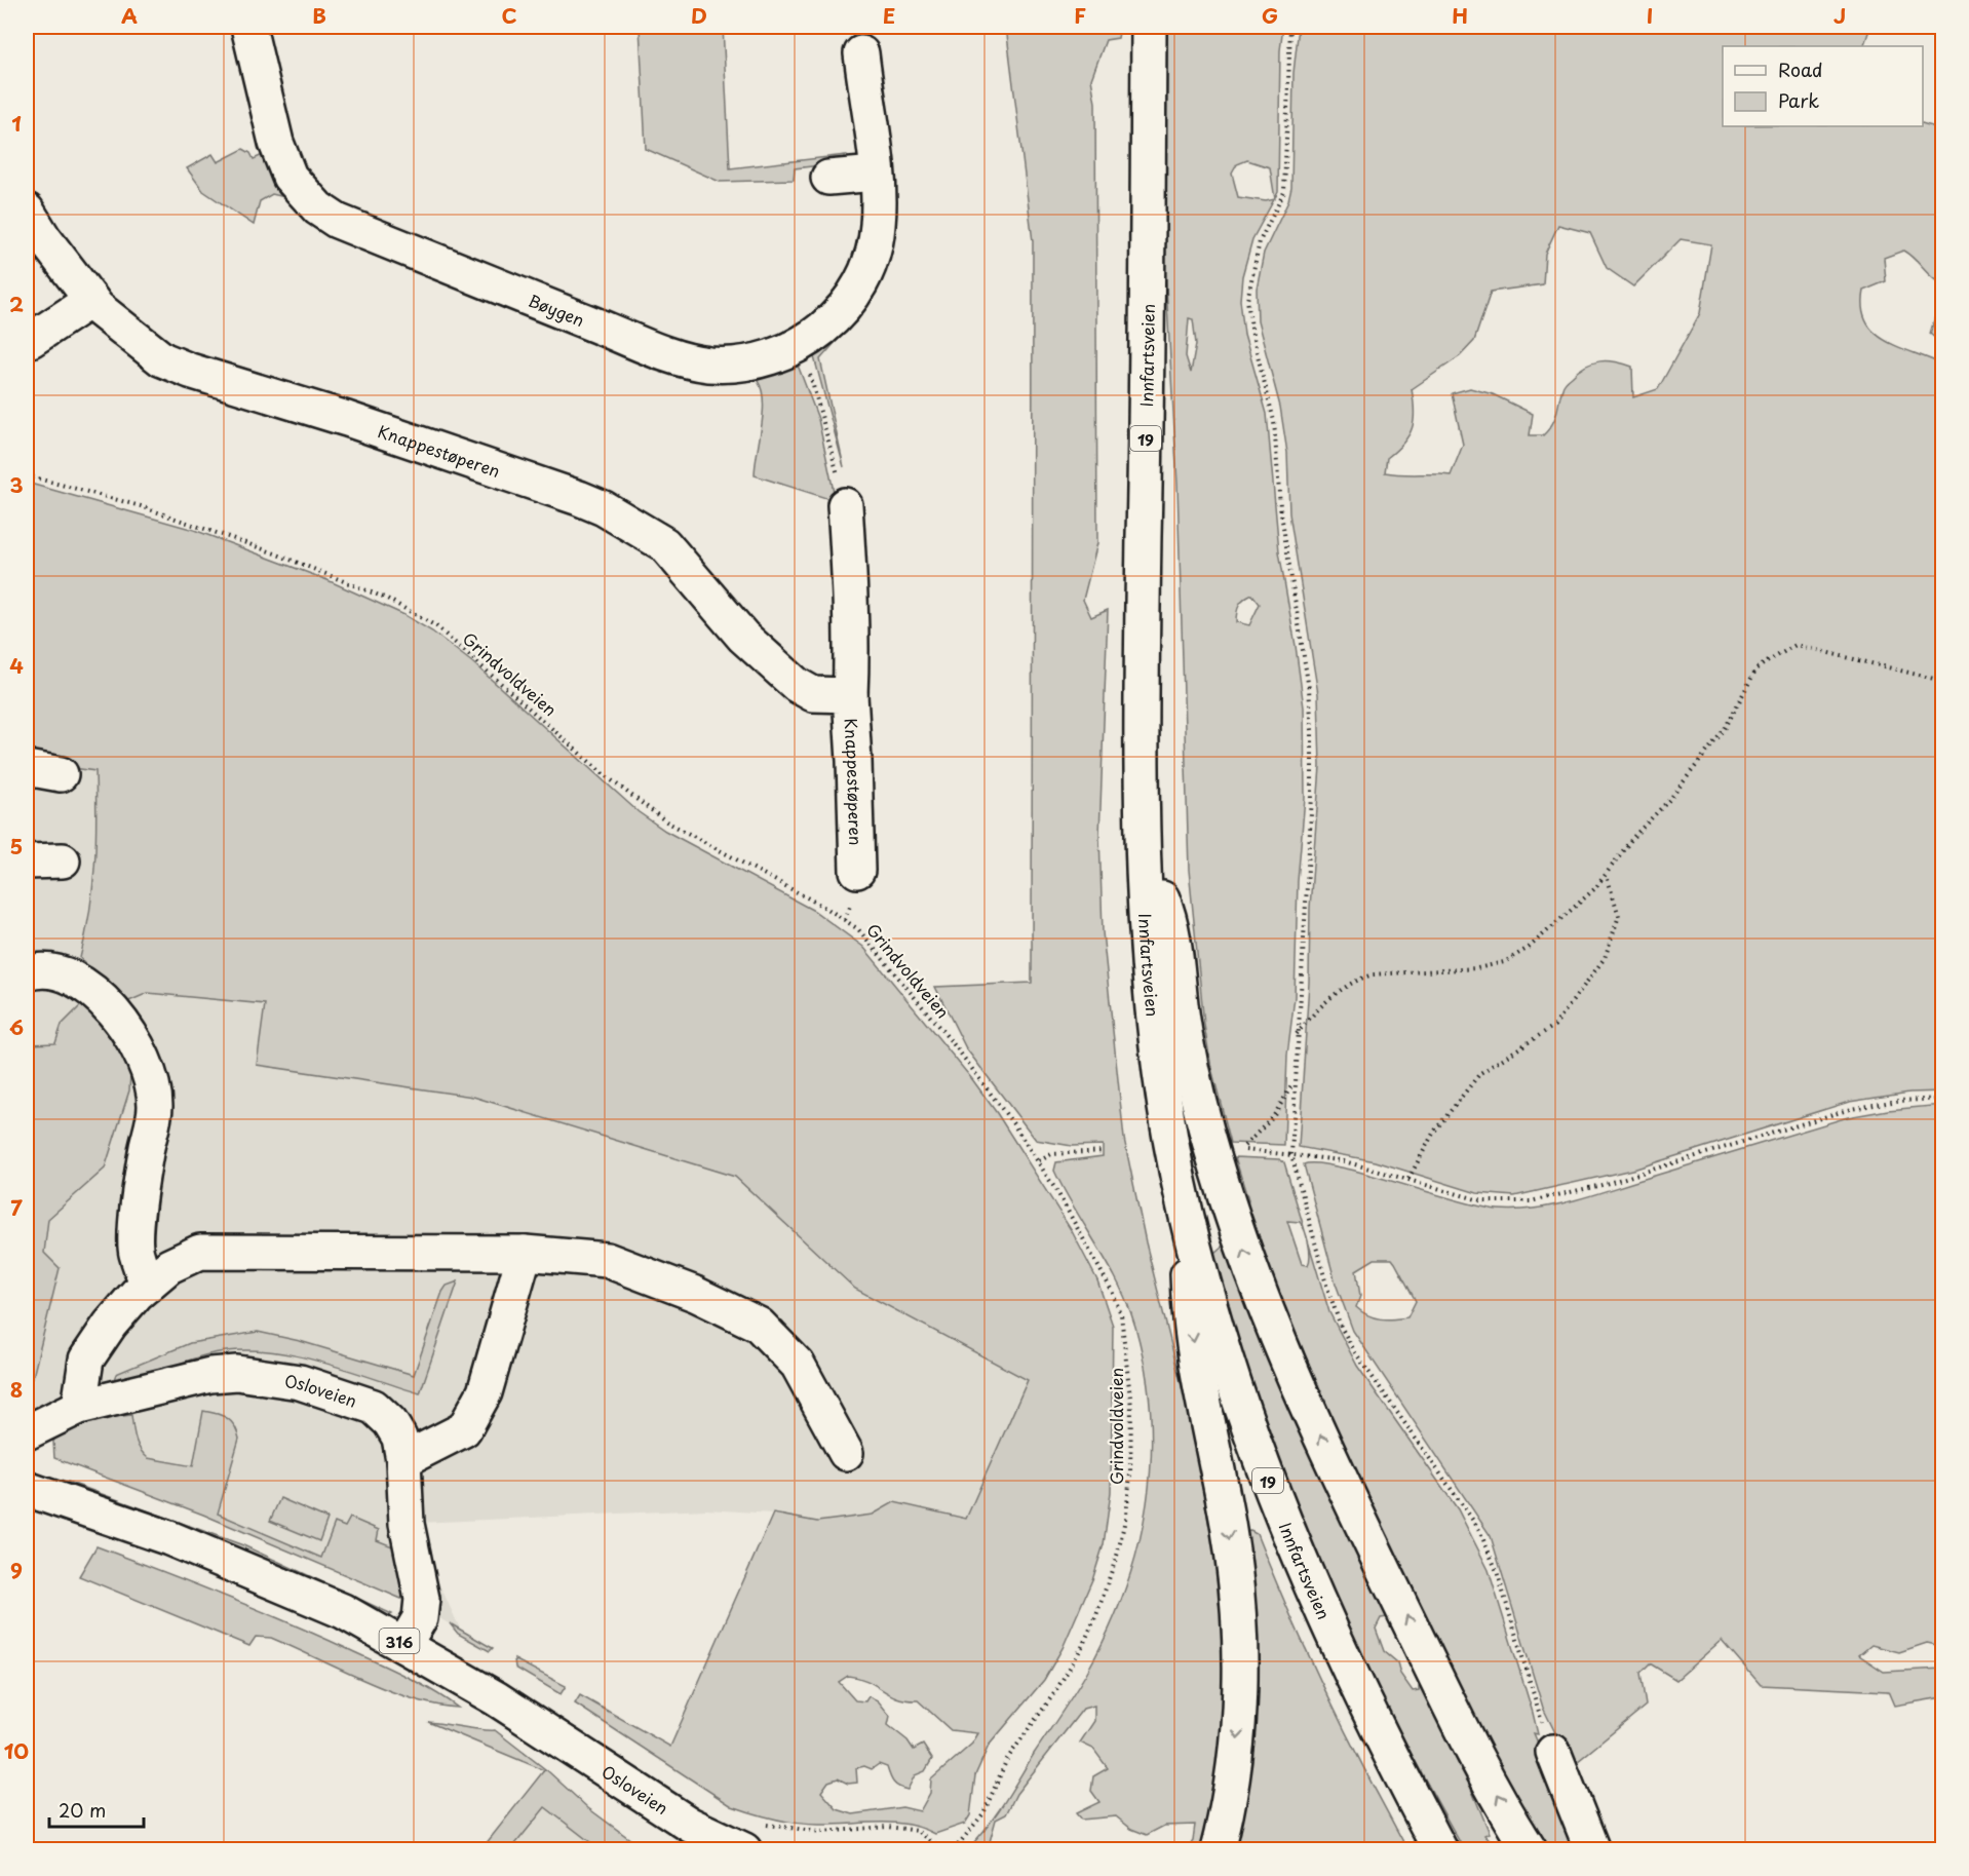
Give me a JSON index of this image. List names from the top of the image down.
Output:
{
  "streets": {
    "main road": [
      "Bøygen",
      "Innfartsveien",
      "19",
      "Knappestøperen",
      "Osloveien",
      "316"
    ],
    "path": ["Grindvoldveien"]
  },
  "legend": ["Road", "Park"],
  "scale_bar": "20 m",
  "grid": {
    "columns": [
      "A",
      "B",
      "C",
      "D",
      "E",
      "F",
      "G",
      "H",
      "I",
      "J"
    ],
    "rows": [
      "1",
      "2",
      "3",
      "4",
      "5",
      "6",
      "7",
      "8",
      "9",
      "10"
    ]
  }
}
